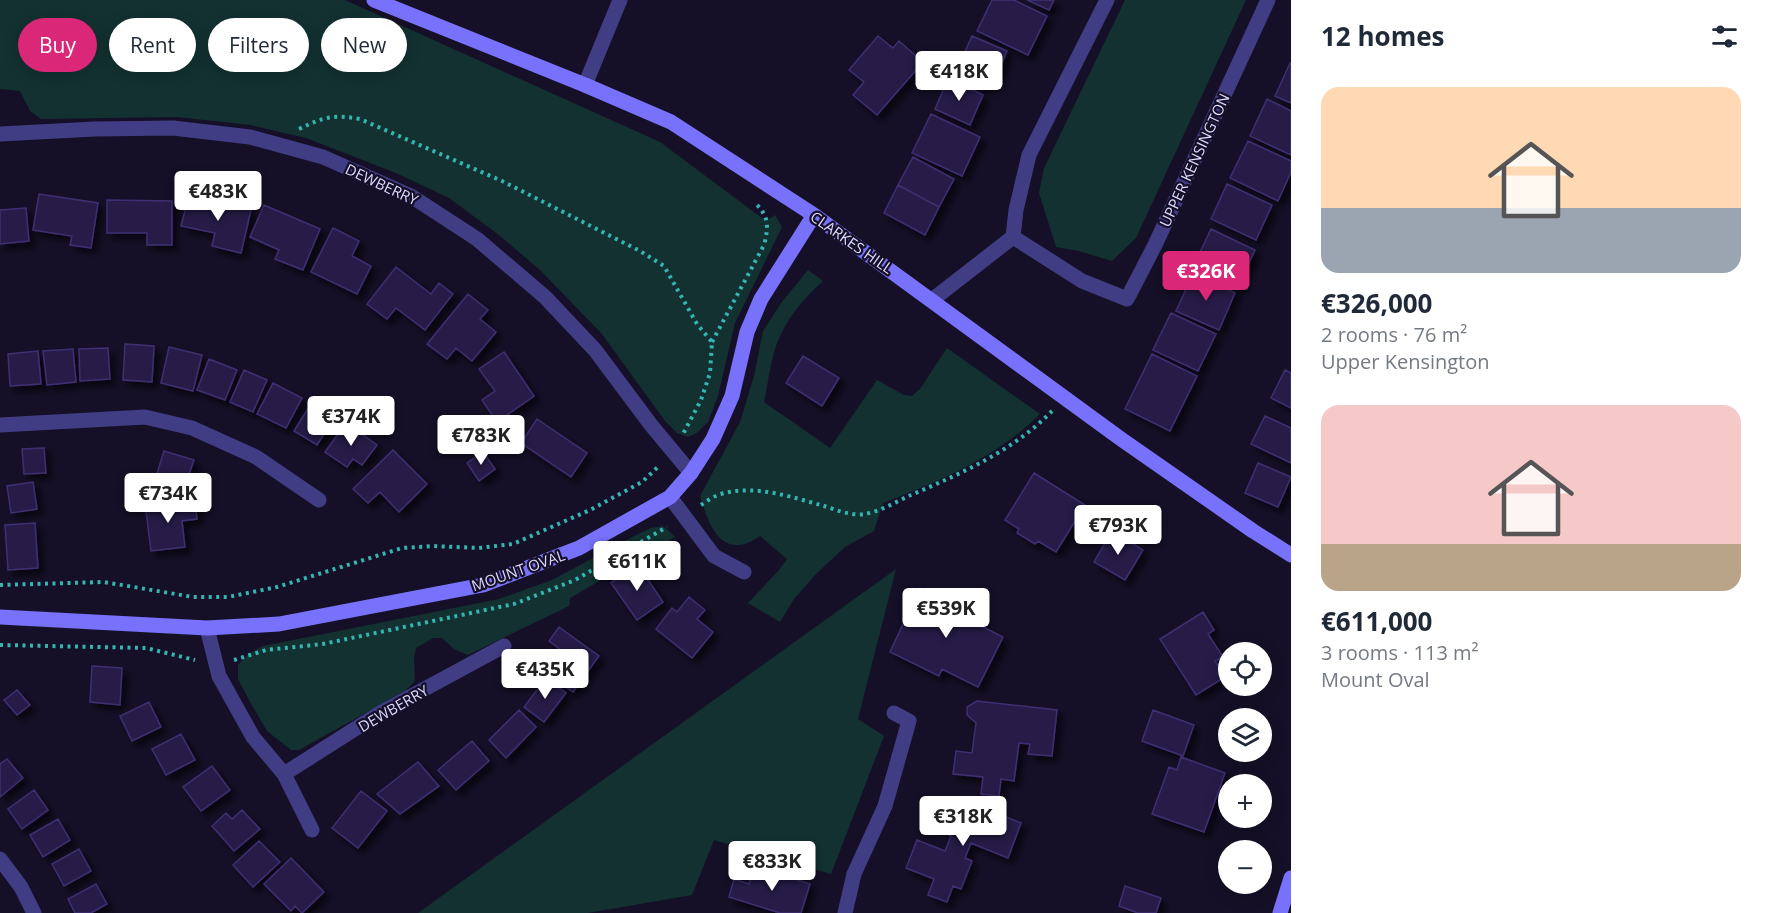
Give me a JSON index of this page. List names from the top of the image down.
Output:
{
  "streets": {
    "street": [
      "UPPER KENSINGTON",
      "DEWBERRY",
      "CLARKES HILL",
      "MOUNT OVAL"
    ]
  },
  "crossings": [
    ["DEWBERRY", "MOUNT OVAL"],
    ["CLARKES HILL", "MOUNT OVAL"]
  ],
  "page": {
    "heading": "12 homes",
    "chip": [
      "Buy",
      "Rent",
      "Filters",
      "New"
    ],
    "price": [
      "€418K",
      "€483K",
      "€326K",
      "€374K",
      "€783K",
      "€734K",
      "€793K",
      "€611K",
      "€539K",
      "€435K",
      "€318K",
      "€833K"
    ],
    "list": [
      {
        "name": "€326,000",
        "note": "2 rooms · 76 m² · Upper Kensington"
      },
      {
        "name": "€611,000",
        "note": "3 rooms · 113 m² · Mount Oval"
      }
    ],
    "map_buttons": ["+", "−"]
  }
}
